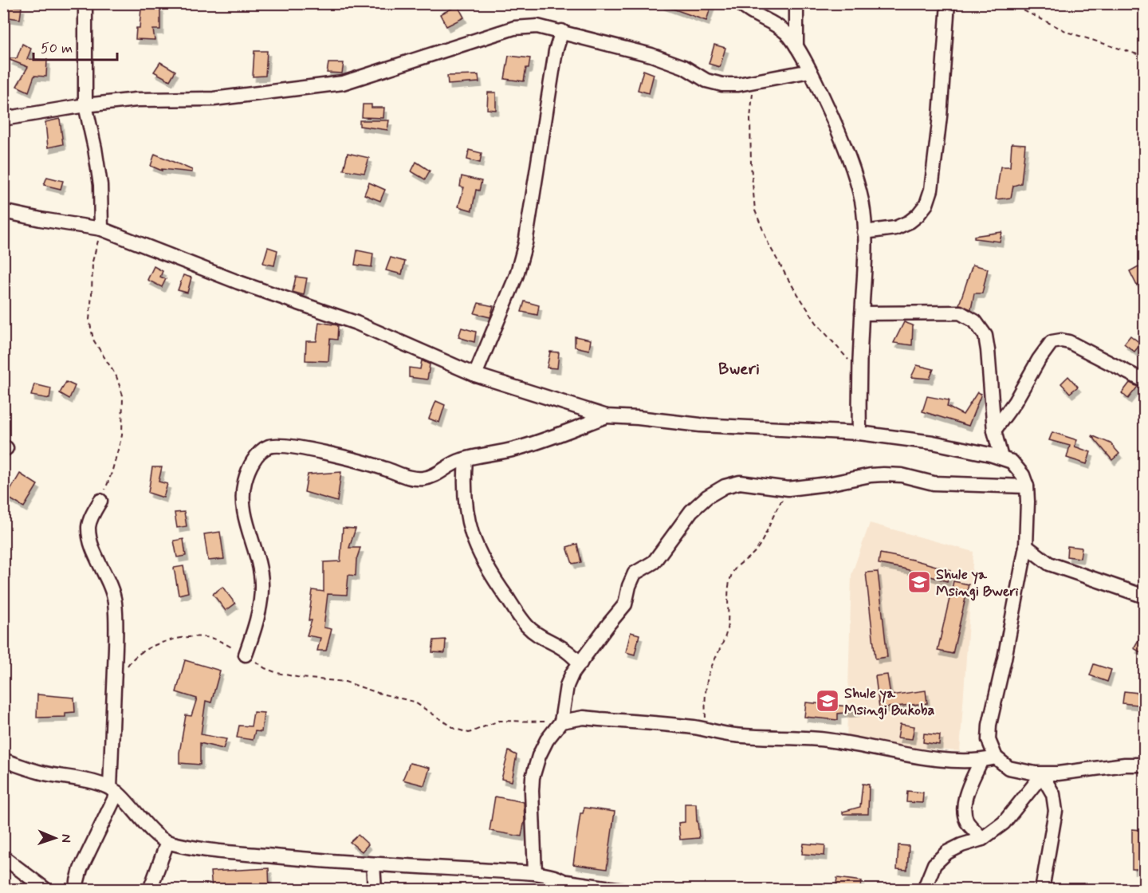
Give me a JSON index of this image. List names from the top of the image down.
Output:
{
  "districts": ["Bweri"],
  "places": {
    "school or university": ["Shule ya Msingi Bweri", "Shule ya Msingi Bukoba"]
  },
  "scale_bar": "50 m",
  "north": "right"
}
